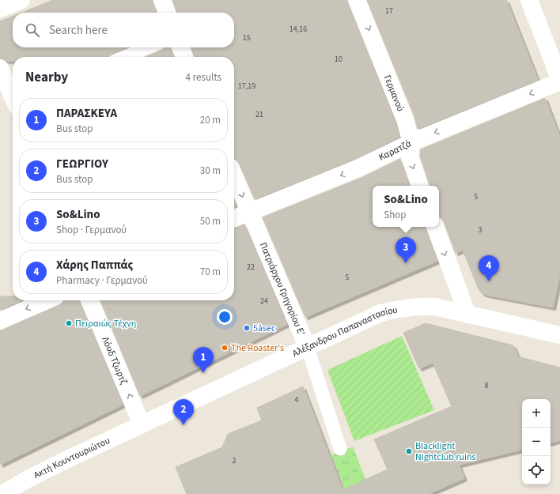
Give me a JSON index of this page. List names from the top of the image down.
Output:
{
  "streets": {
    "street": [
      "Γερμανού",
      "Καρατζά",
      "Πατριάρχου Γρηγορίου Ε'",
      "Αλέξανδρου Παπαναστασίου",
      "Λόυδ Τζωρτζ",
      "Ακτή Κουντουριώτου"
    ]
  },
  "crossings": [
    ["Γερμανού", "Καρατζά"],
    ["Καρατζά", "Πατριάρχου Γρηγορίου Ε'"],
    ["Πατριάρχου Γρηγορίου Ε'", "Αλέξανδρου Παπαναστασίου"],
    ["Αλέξανδρου Παπαναστασίου", "Λόυδ Τζωρτζ"],
    ["Αλέξανδρου Παπαναστασίου", "Ακτή Κουντουριώτου"],
    ["Λόυδ Τζωρτζ", "Ακτή Κουντουριώτου"]
  ],
  "one_way": ["Γερμανού", "Καρατζά", "Λόυδ Τζωρτζ"],
  "places": [
    "Πειραιώς Τἐχνη",
    "5àsec",
    "The Roaster's",
    "Blacklight Nightclub ruins"
  ],
  "house_numbers": [
    "17",
    "14,16",
    "15",
    "10",
    "17,19",
    "21",
    "5",
    "3",
    "22",
    "5",
    "24",
    "8",
    "4",
    "2"
  ],
  "page": {
    "search": "Search here",
    "heading": ["Nearby", "4 results"],
    "list": [
      {
        "mark": "1",
        "name": "ΠΑΡΑΣΚΕΥΑ",
        "note": "Bus stop",
        "value": "20 m"
      },
      {
        "mark": "2",
        "name": "ΓΕΩΡΓΙΟΥ",
        "note": "Bus stop",
        "value": "30 m"
      },
      {
        "mark": "3",
        "name": "So&Lino",
        "note": "Shop · Γερμανού",
        "value": "50 m"
      },
      {
        "mark": "4",
        "name": "Χάρης Παππάς",
        "note": "Pharmacy · Γερμανού",
        "value": "70 m"
      }
    ],
    "popup": ["So&Lino", "Shop"],
    "pins": [
      "3",
      "4",
      "1",
      "2"
    ],
    "map_buttons": ["+", "−"]
  }
}
